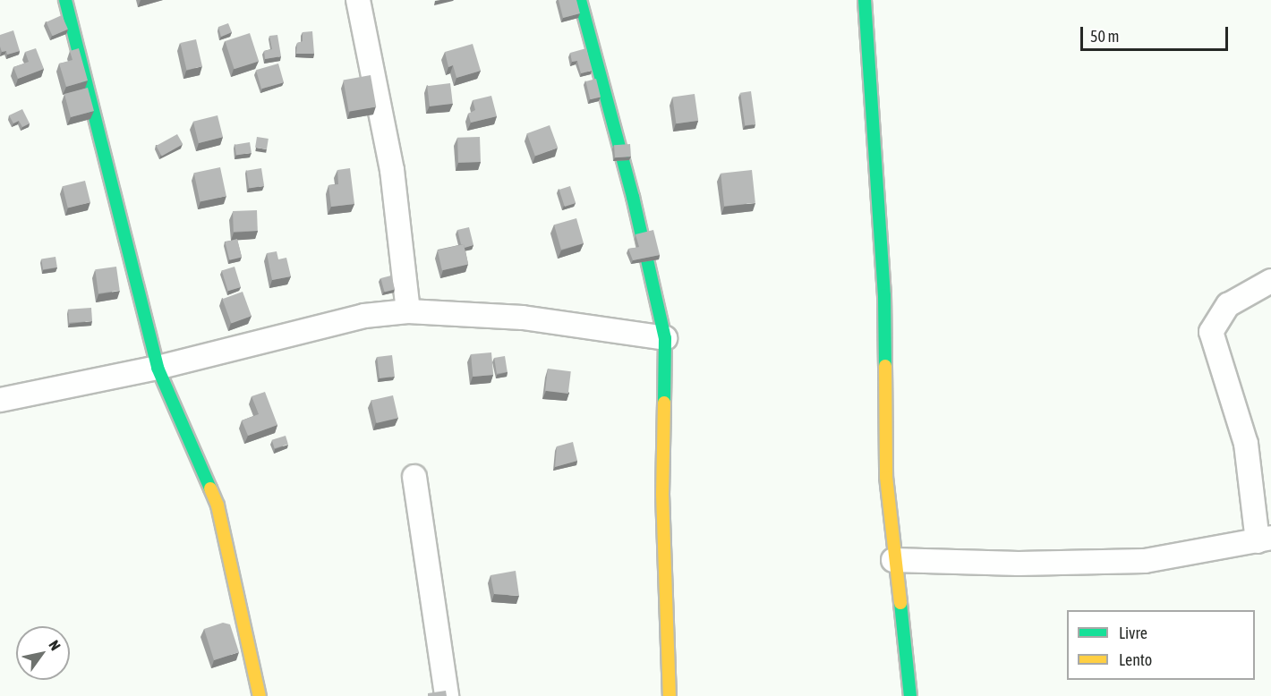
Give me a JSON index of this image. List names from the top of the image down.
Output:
{
  "legend": ["Livre", "Lento"],
  "scale_bar": "50 m",
  "north": "top right"
}
